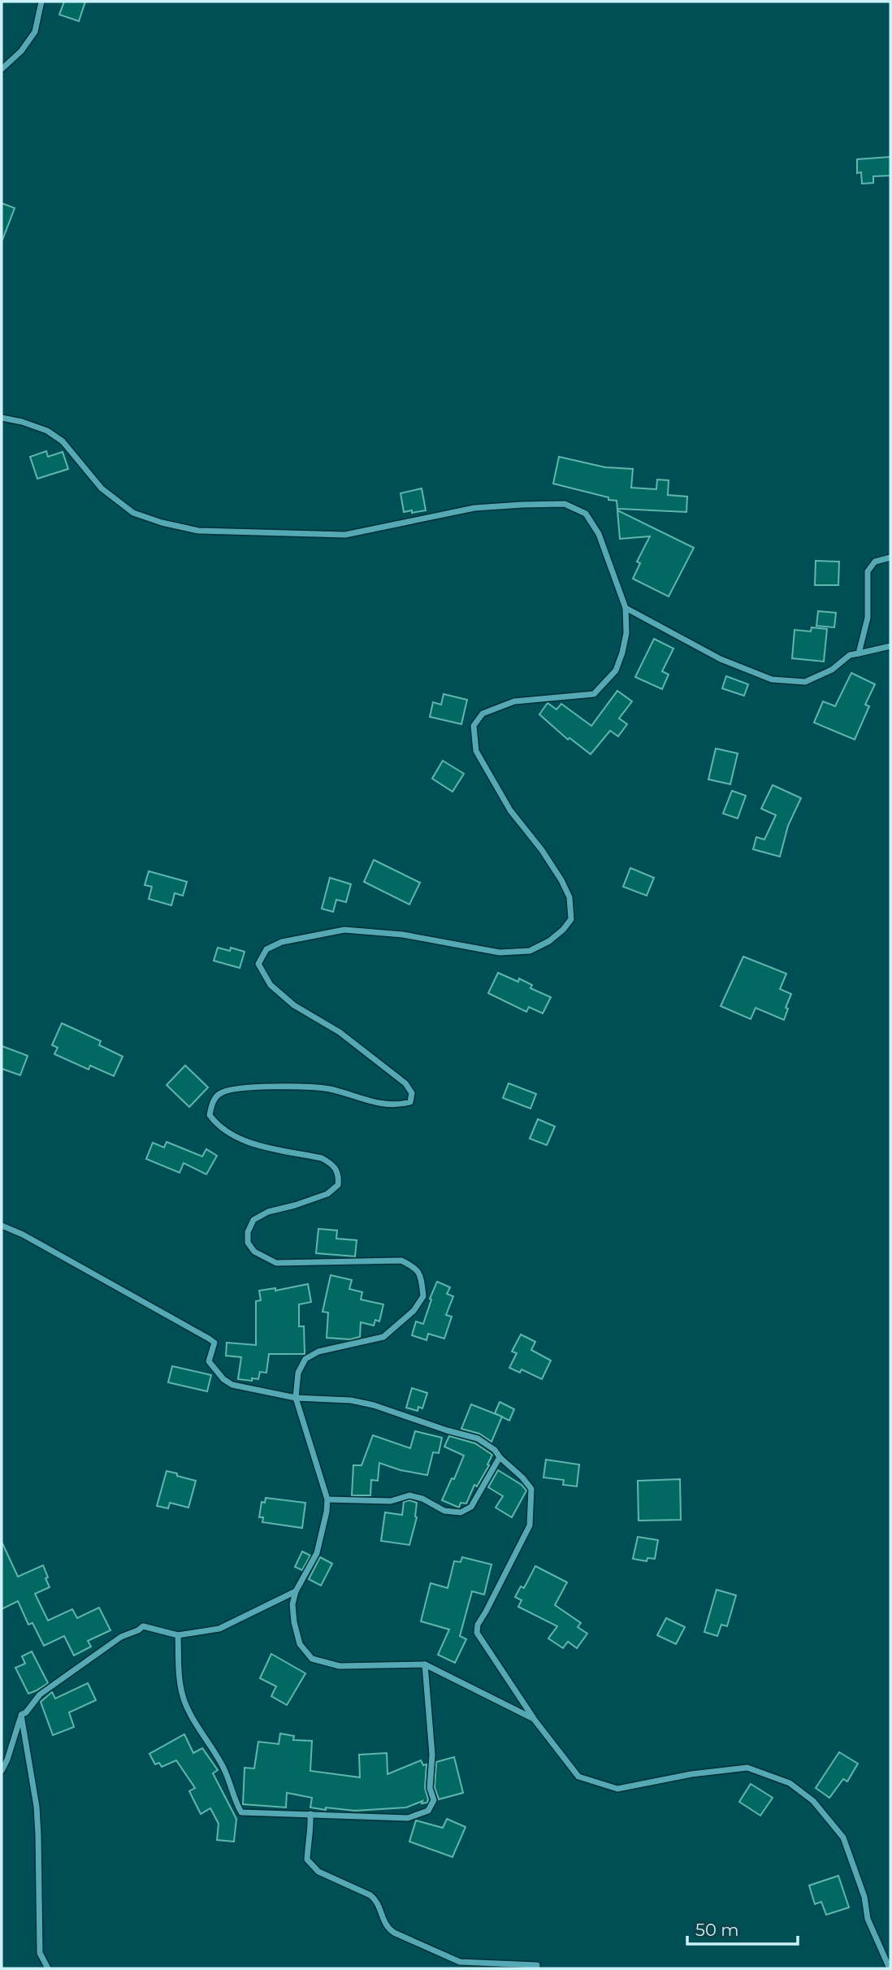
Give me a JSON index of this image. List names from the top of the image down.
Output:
{
  "scale_bar": "50 m"
}
